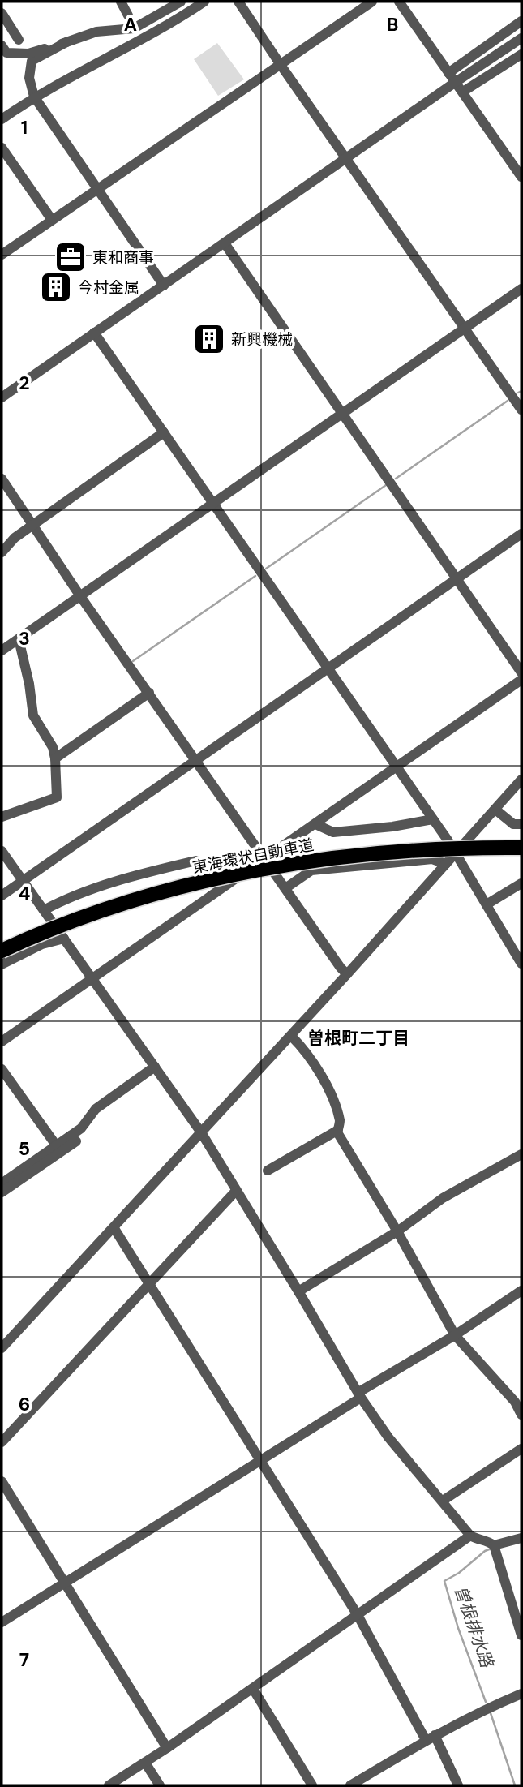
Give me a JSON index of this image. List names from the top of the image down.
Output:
{
  "streets": {
    "highway": ["東海環状自動車道"]
  },
  "districts": ["曽根町二丁目"],
  "water": ["曽根排水路"],
  "places": {
    "office": ["東和商事"],
    "building": ["今村金属", "新興機械"]
  },
  "grid": {
    "columns": ["A", "B"],
    "rows": [
      "1",
      "2",
      "3",
      "4",
      "5",
      "6",
      "7"
    ]
  }
}
